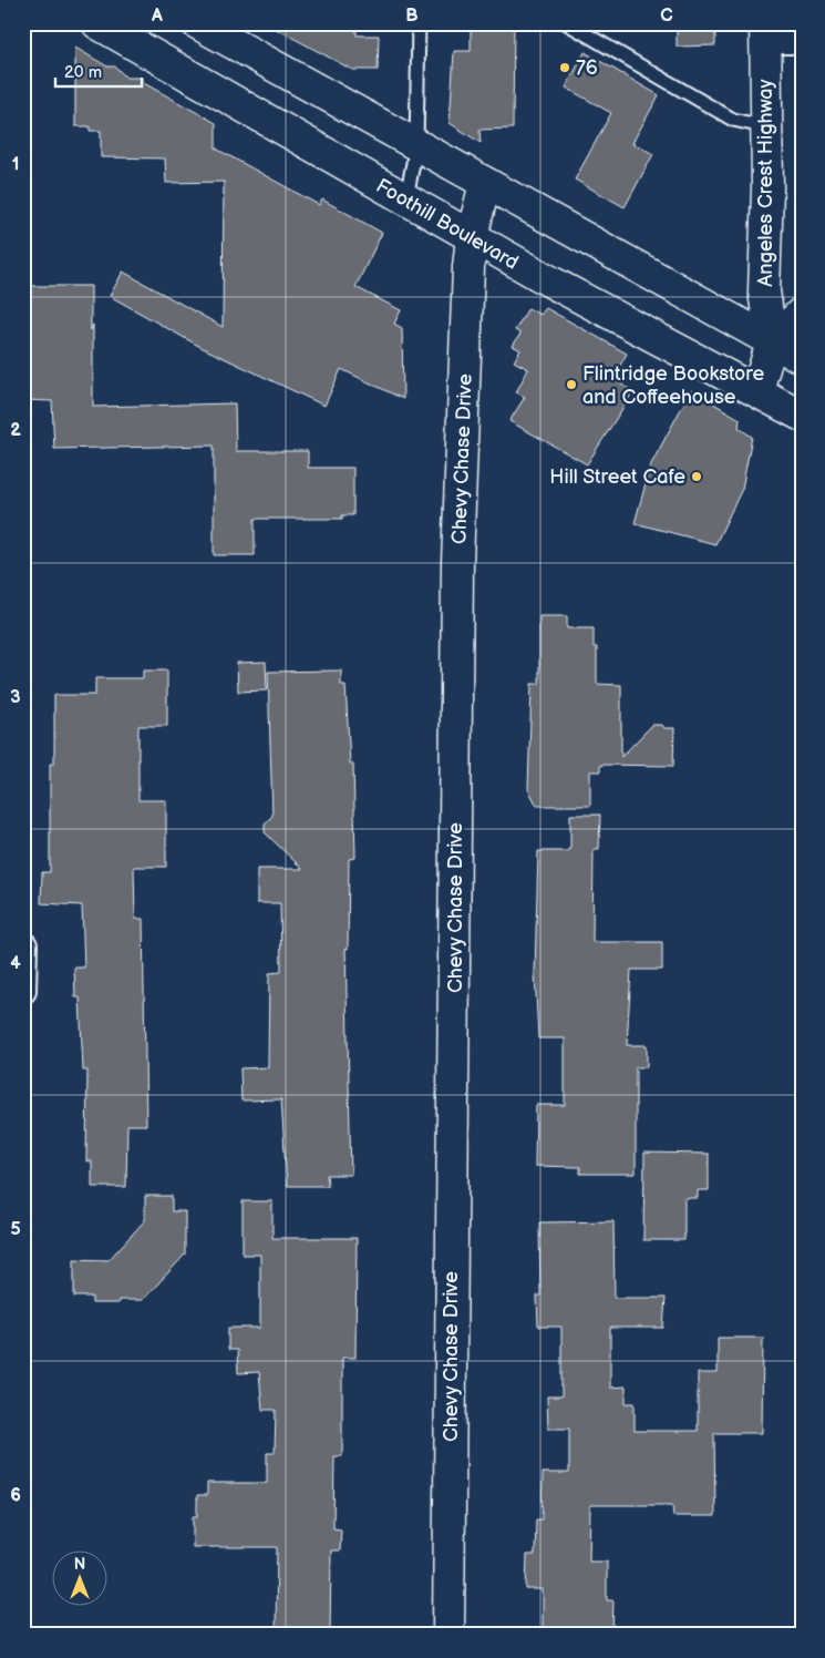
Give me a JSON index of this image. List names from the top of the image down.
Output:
{
  "streets": {
    "main road": ["Angeles Crest Highway", "Foothill Boulevard", "Chevy Chase Drive"]
  },
  "crossings": [
    ["Angeles Crest Highway", "Foothill Boulevard"],
    ["Foothill Boulevard", "Chevy Chase Drive"]
  ],
  "places": ["76", "Flintridge Bookstore and Coffeehouse", "Hill Street Cafe"],
  "scale_bar": "20 m",
  "north": "top",
  "grid": {
    "columns": ["A", "B", "C"],
    "rows": [
      "1",
      "2",
      "3",
      "4",
      "5",
      "6"
    ]
  }
}
